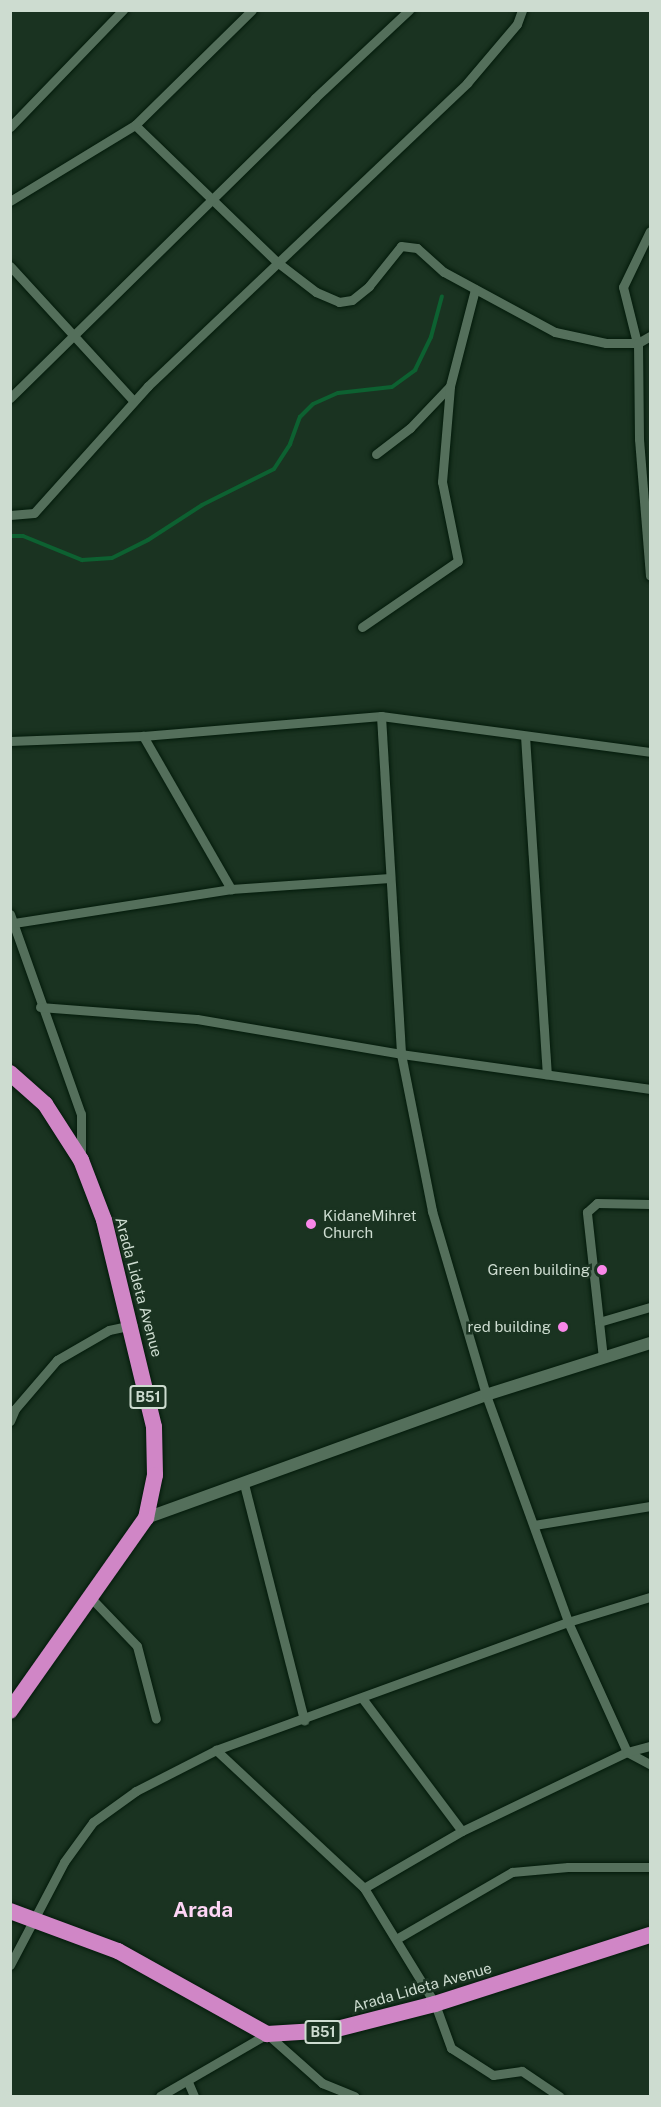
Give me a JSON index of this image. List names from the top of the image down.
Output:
{
  "streets": {
    "highway": ["Arada Lideta Avenue", "B51"]
  },
  "districts": ["Arada"],
  "places": ["KidaneMihret Church", "Green building", "red building"]
}
